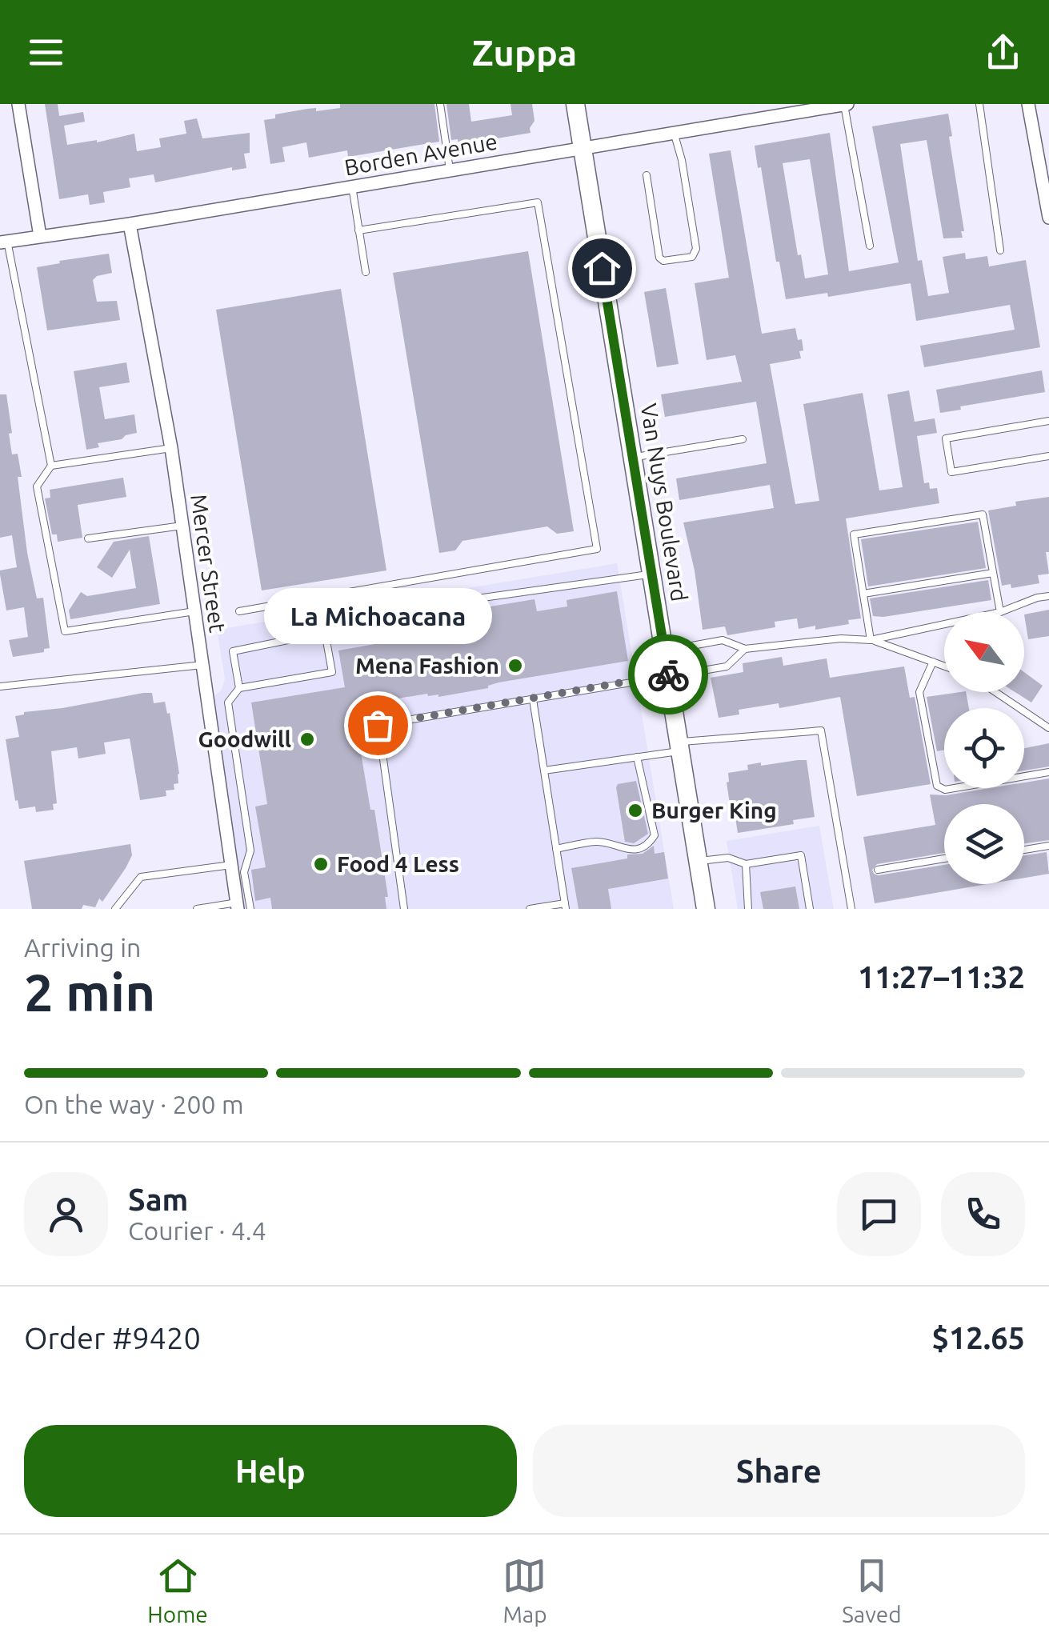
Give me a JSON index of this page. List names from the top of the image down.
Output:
{
  "streets": {
    "main road": ["Van Nuys Boulevard"],
    "street": ["Borden Avenue", "Mercer Street"]
  },
  "crossings": [
    ["Borden Avenue", "Van Nuys Boulevard"],
    ["Borden Avenue", "Mercer Street"]
  ],
  "places": [
    "Mena Fashion",
    "La Michoacana",
    "Goodwill",
    "Burger King",
    "Food 4 Less"
  ],
  "north": "top left",
  "page": {
    "header": "Zuppa",
    "bubble": "La Michoacana",
    "heading": ["2 min", "Arriving in", "11:27–11:32"],
    "panel": [
      "Sam",
      "Courier · 4.4",
      "Order #9420",
      "$12.65"
    ],
    "bar": "On the way · 200 m",
    "buttons": ["Help", "Share"],
    "tabs": ["Home", "Map", "Saved"]
  }
}
